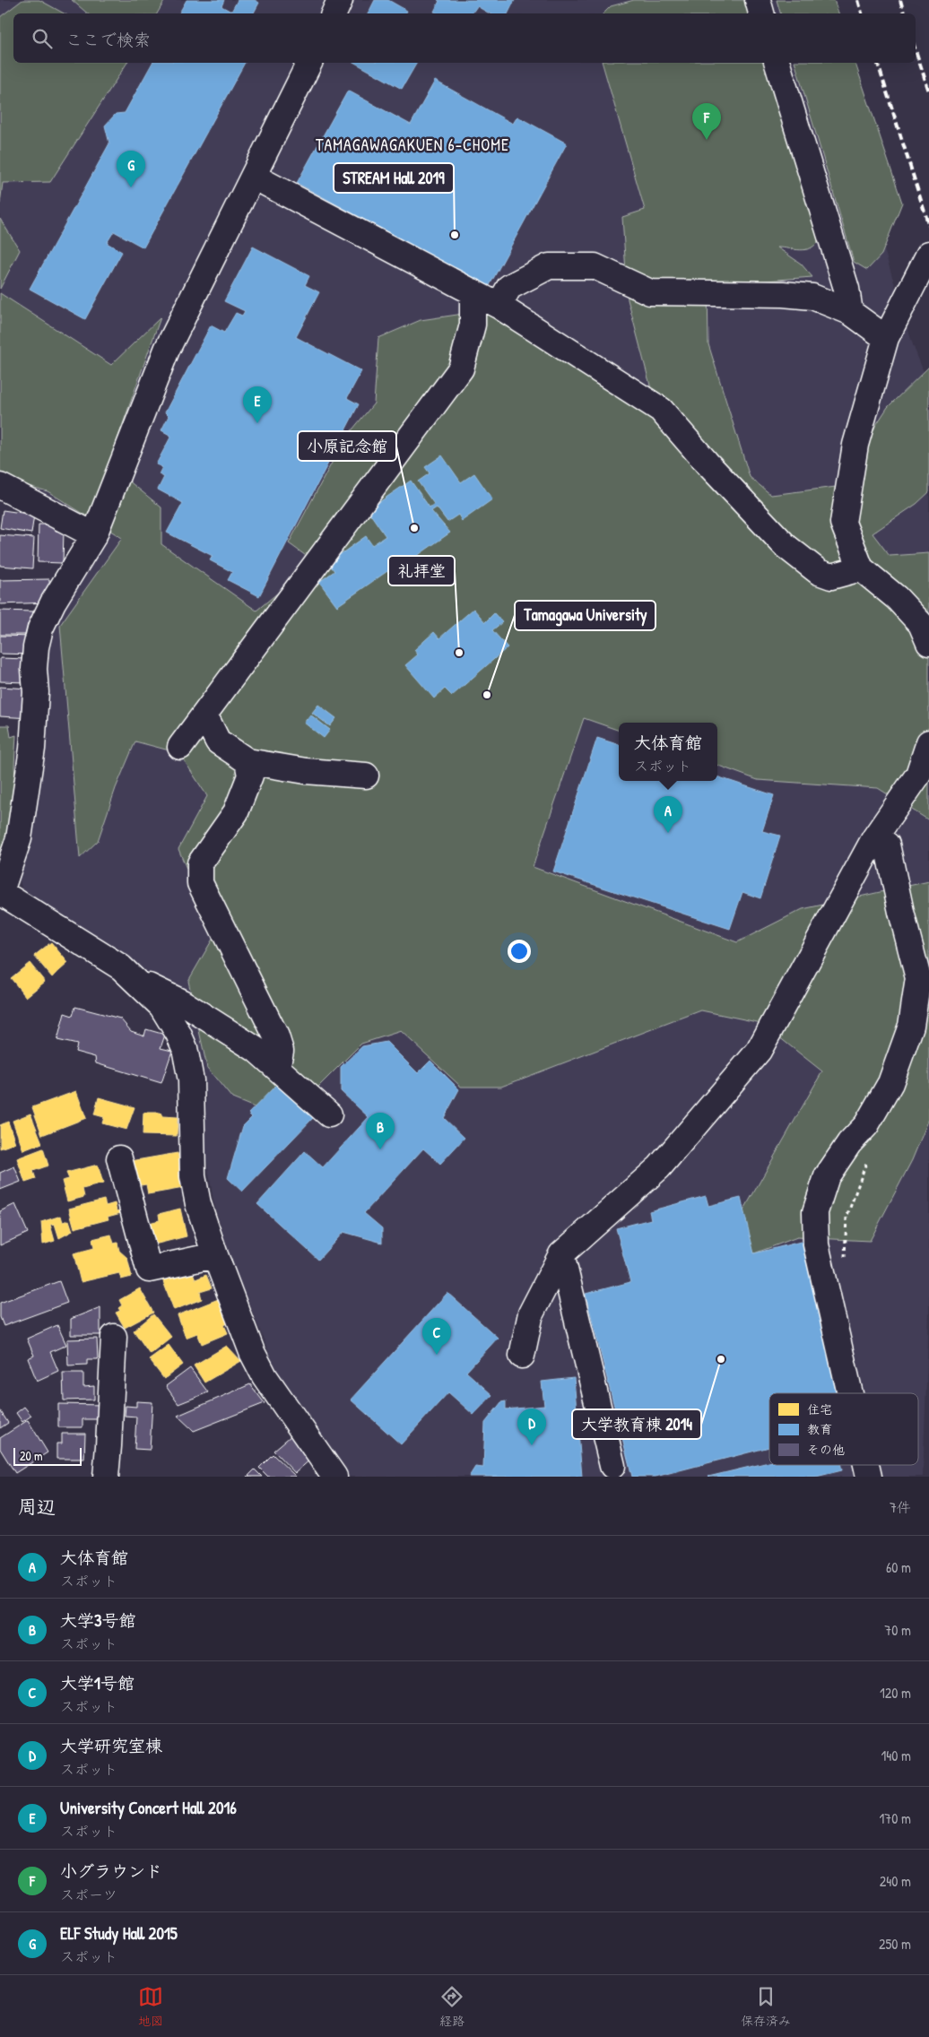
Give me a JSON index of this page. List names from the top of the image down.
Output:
{
  "districts": ["TAMAGAWAGAKUEN 6-CHOME"],
  "places": [
    "STREAM Hall 2019",
    "小原記念館",
    "礼拝堂",
    "Tamagawa University",
    "大学教育棟 2014"
  ],
  "legend": ["住宅", "教育", "その他"],
  "scale_bar": "20 m",
  "page": {
    "search": "ここで検索",
    "pins": [
      "F",
      "G",
      "E",
      "A",
      "B",
      "C",
      "D"
    ],
    "popup": ["大体育館", "スポット"],
    "scale": "20 m",
    "heading": ["周辺", "7件"],
    "list": [
      {
        "mark": "A",
        "name": "大体育館",
        "note": "スポット",
        "value": "60 m"
      },
      {
        "mark": "B",
        "name": "大学3号館",
        "note": "スポット",
        "value": "70 m"
      },
      {
        "mark": "C",
        "name": "大学1号館",
        "note": "スポット",
        "value": "120 m"
      },
      {
        "mark": "D",
        "name": "大学研究室棟",
        "note": "スポット",
        "value": "140 m"
      },
      {
        "mark": "E",
        "name": "University Concert Hall 2016",
        "note": "スポット",
        "value": "170 m"
      },
      {
        "mark": "F",
        "name": "小グラウンド",
        "note": "スポーツ",
        "value": "240 m"
      },
      {
        "mark": "G",
        "name": "ELF Study Hall 2015",
        "note": "スポット",
        "value": "250 m"
      }
    ],
    "nav": ["地図", "経路", "保存済み"]
  }
}
